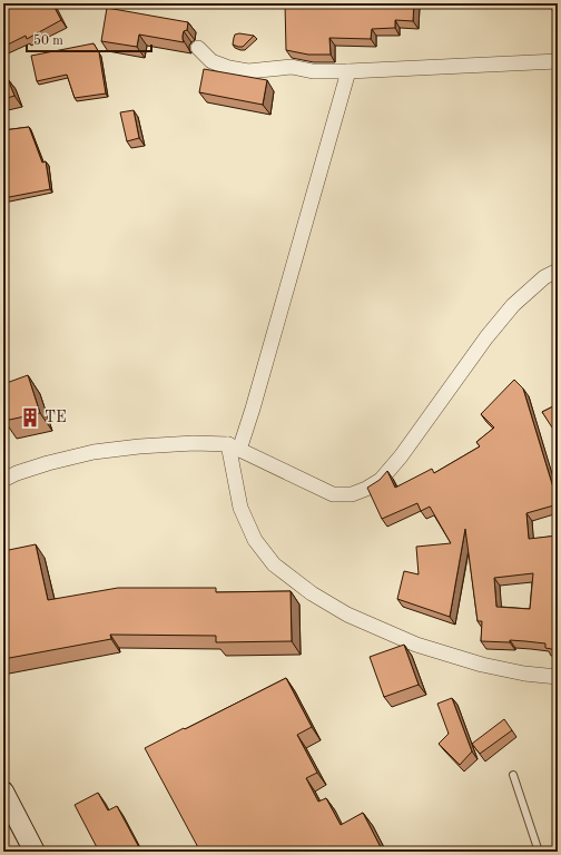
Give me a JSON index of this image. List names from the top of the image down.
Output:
{
  "places": {
    "building": ["TE"]
  },
  "scale_bar": "50 m"
}
